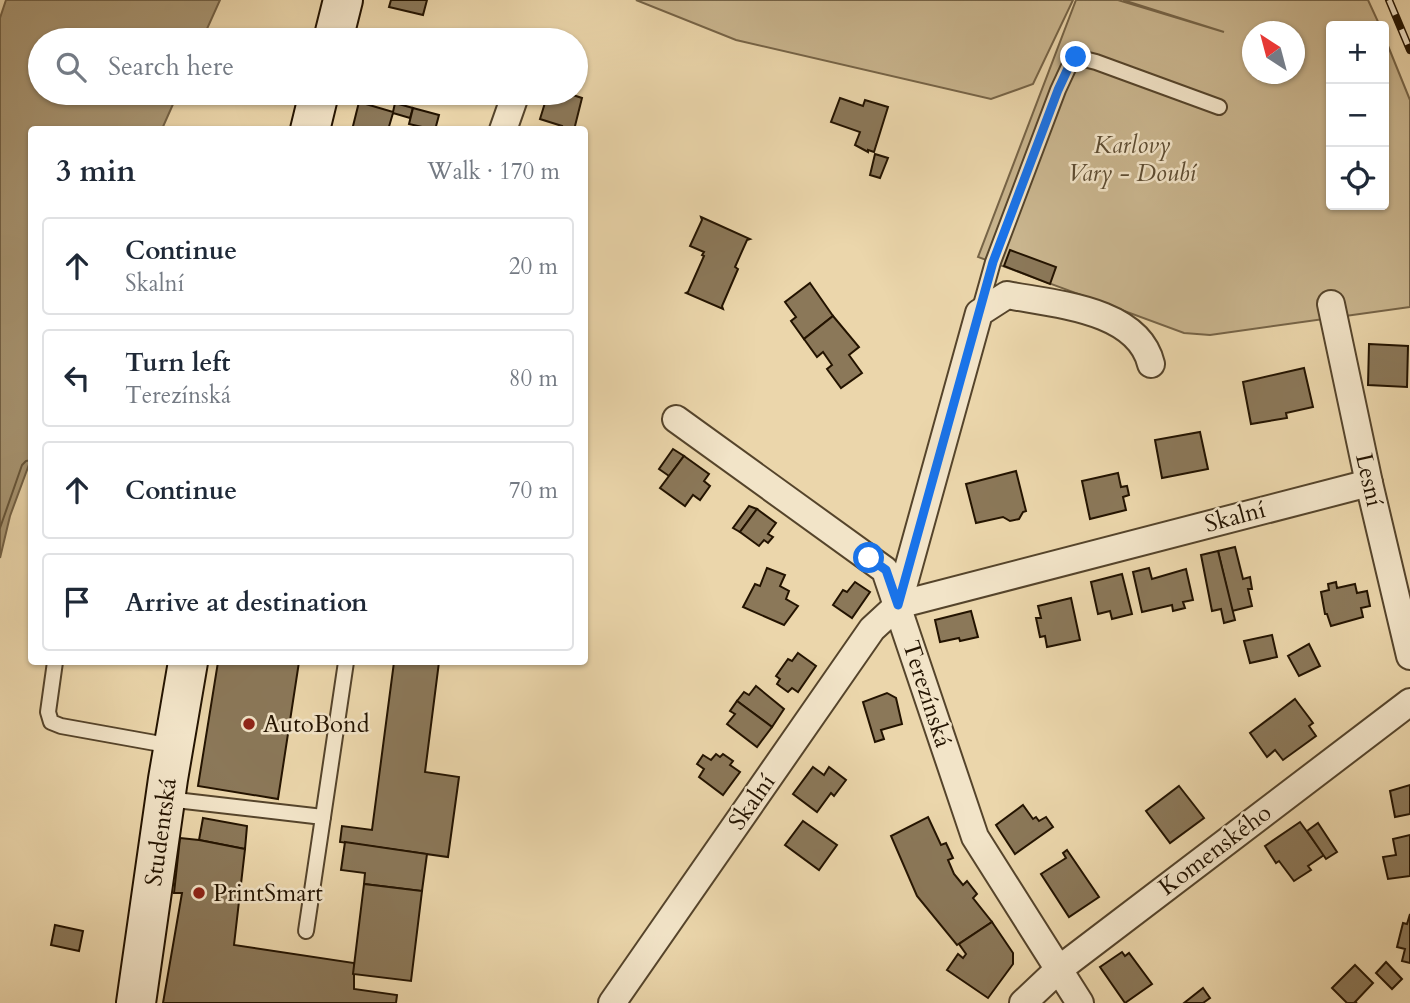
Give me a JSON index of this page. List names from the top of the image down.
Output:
{
  "streets": {
    "street": [
      "Lesní",
      "Skalní",
      "Terezínská",
      "Studentská",
      "Komenského"
    ]
  },
  "crossings": [
    ["Lesní", "Skalní"],
    ["Skalní", "Terezínská"],
    ["Terezínská", "Komenského"]
  ],
  "parks": ["Karlovy Vary - Doubí"],
  "places": ["AutoBond", "PrintSmart"],
  "north": "top left",
  "page": {
    "map_buttons": ["+", "−"],
    "search": "Search here",
    "heading": ["3 min", "Walk · 170 m"],
    "list": [
      ["Continue", "Skalní", "20 m"],
      ["Turn left", "Terezínská", "80 m"],
      ["Continue", "70 m"],
      "Arrive at destination"
    ]
  }
}
